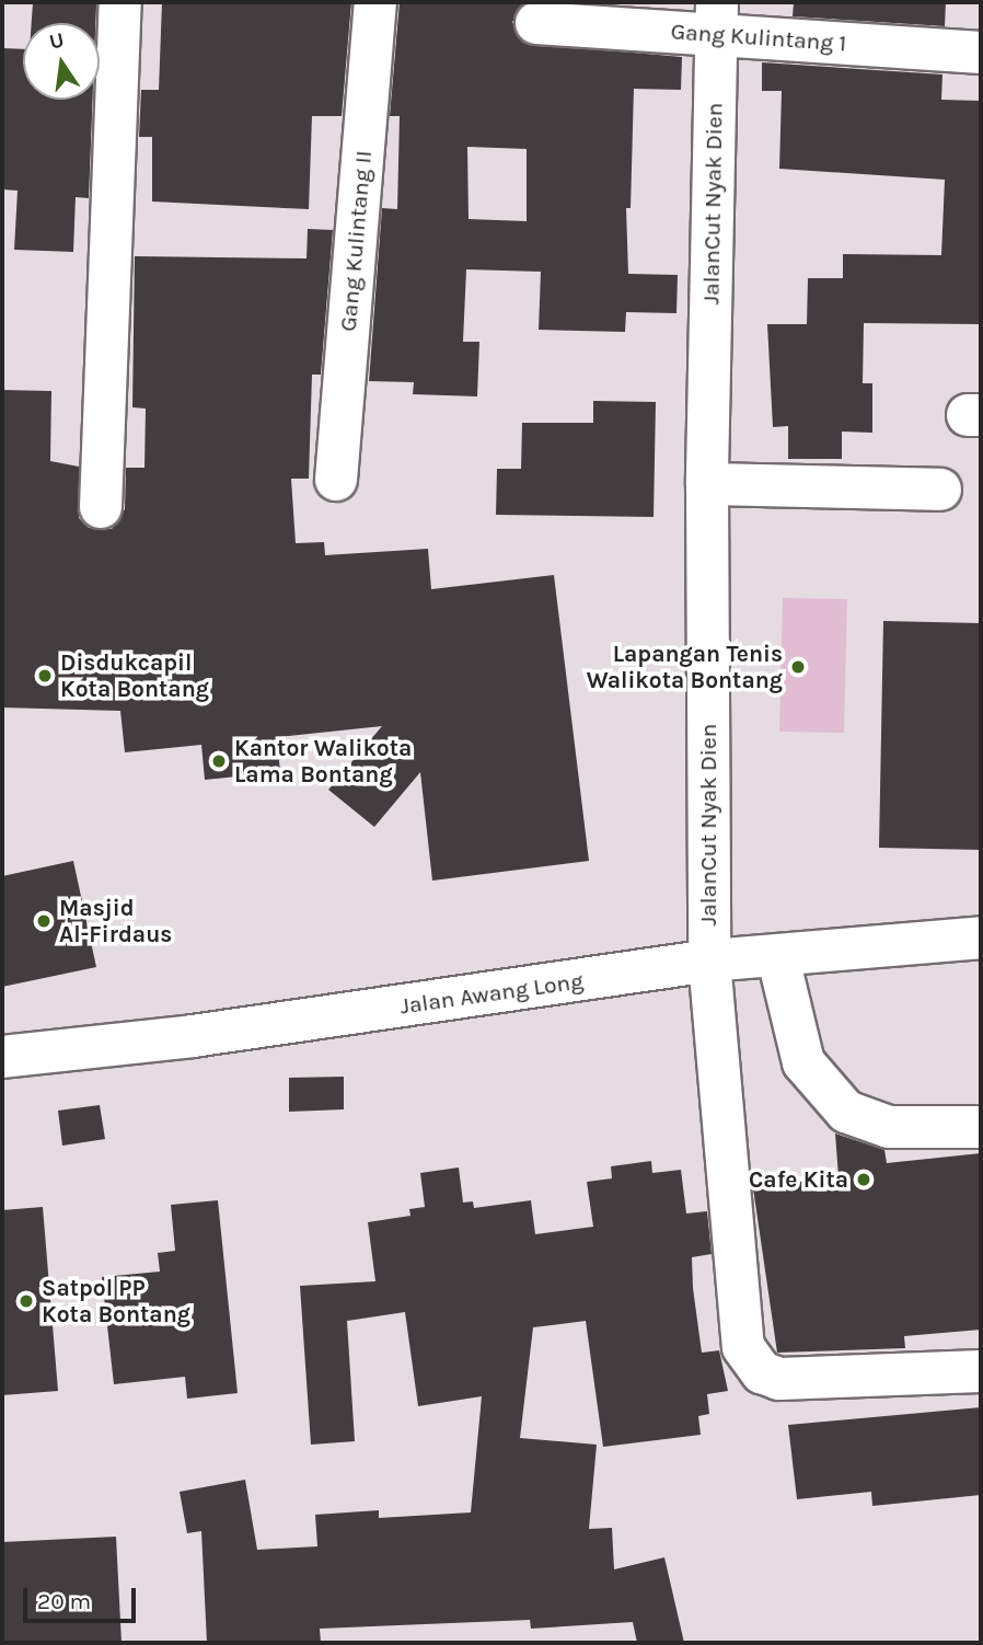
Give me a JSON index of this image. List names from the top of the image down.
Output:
{
  "streets": {
    "street": [
      "Gang Kulintang 1",
      "JalanCut Nyak Dien",
      "Gang Kulintang II",
      "Jalan Awang Long"
    ]
  },
  "crossings": [
    ["Gang Kulintang 1", "JalanCut Nyak Dien"],
    ["JalanCut Nyak Dien", "Jalan Awang Long"]
  ],
  "places": [
    "Lapangan Tenis Walikota Bontang",
    "Disdukcapil Kota Bontang",
    "Kantor Walikota Lama Bontang",
    "Masjid Al-Firdaus",
    "Cafe Kita",
    "Satpol PP Kota Bontang"
  ],
  "scale_bar": "20 m",
  "north": "top"
}
